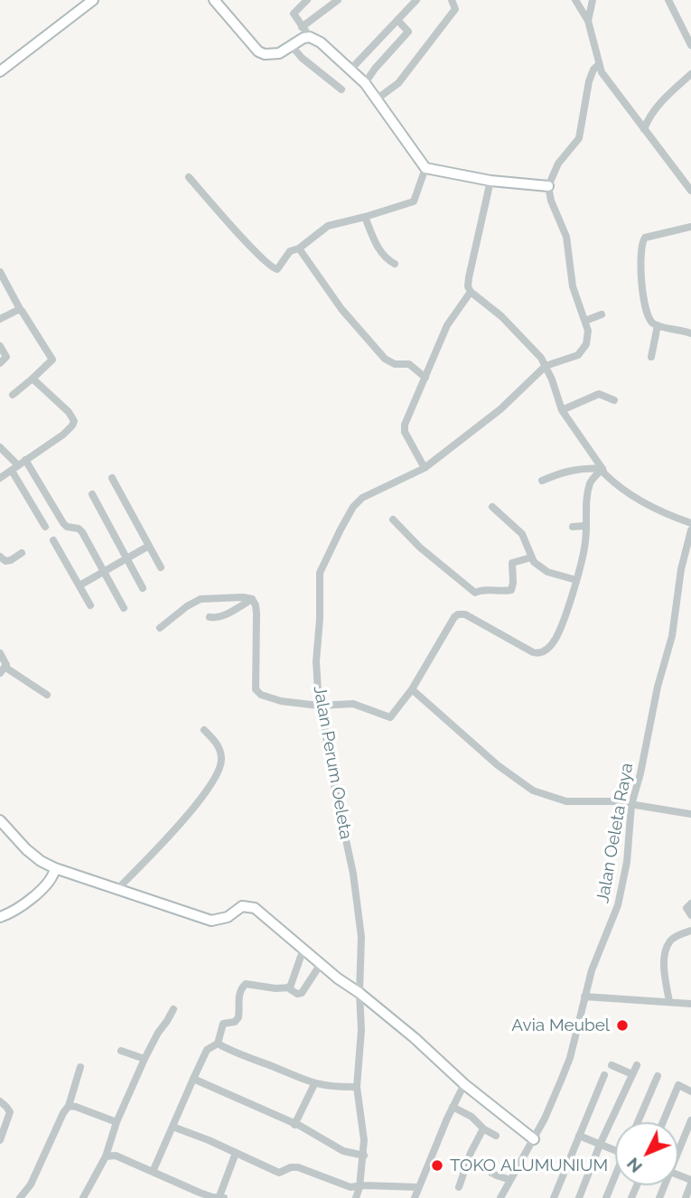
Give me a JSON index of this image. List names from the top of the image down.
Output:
{
  "streets": {
    "street": ["Jalan Perum Oeleta", "Jalan Oeleta Raya"]
  },
  "places": ["Avia Meubel", "TOKO ALUMUNIUM"],
  "north": "bottom left"
}
